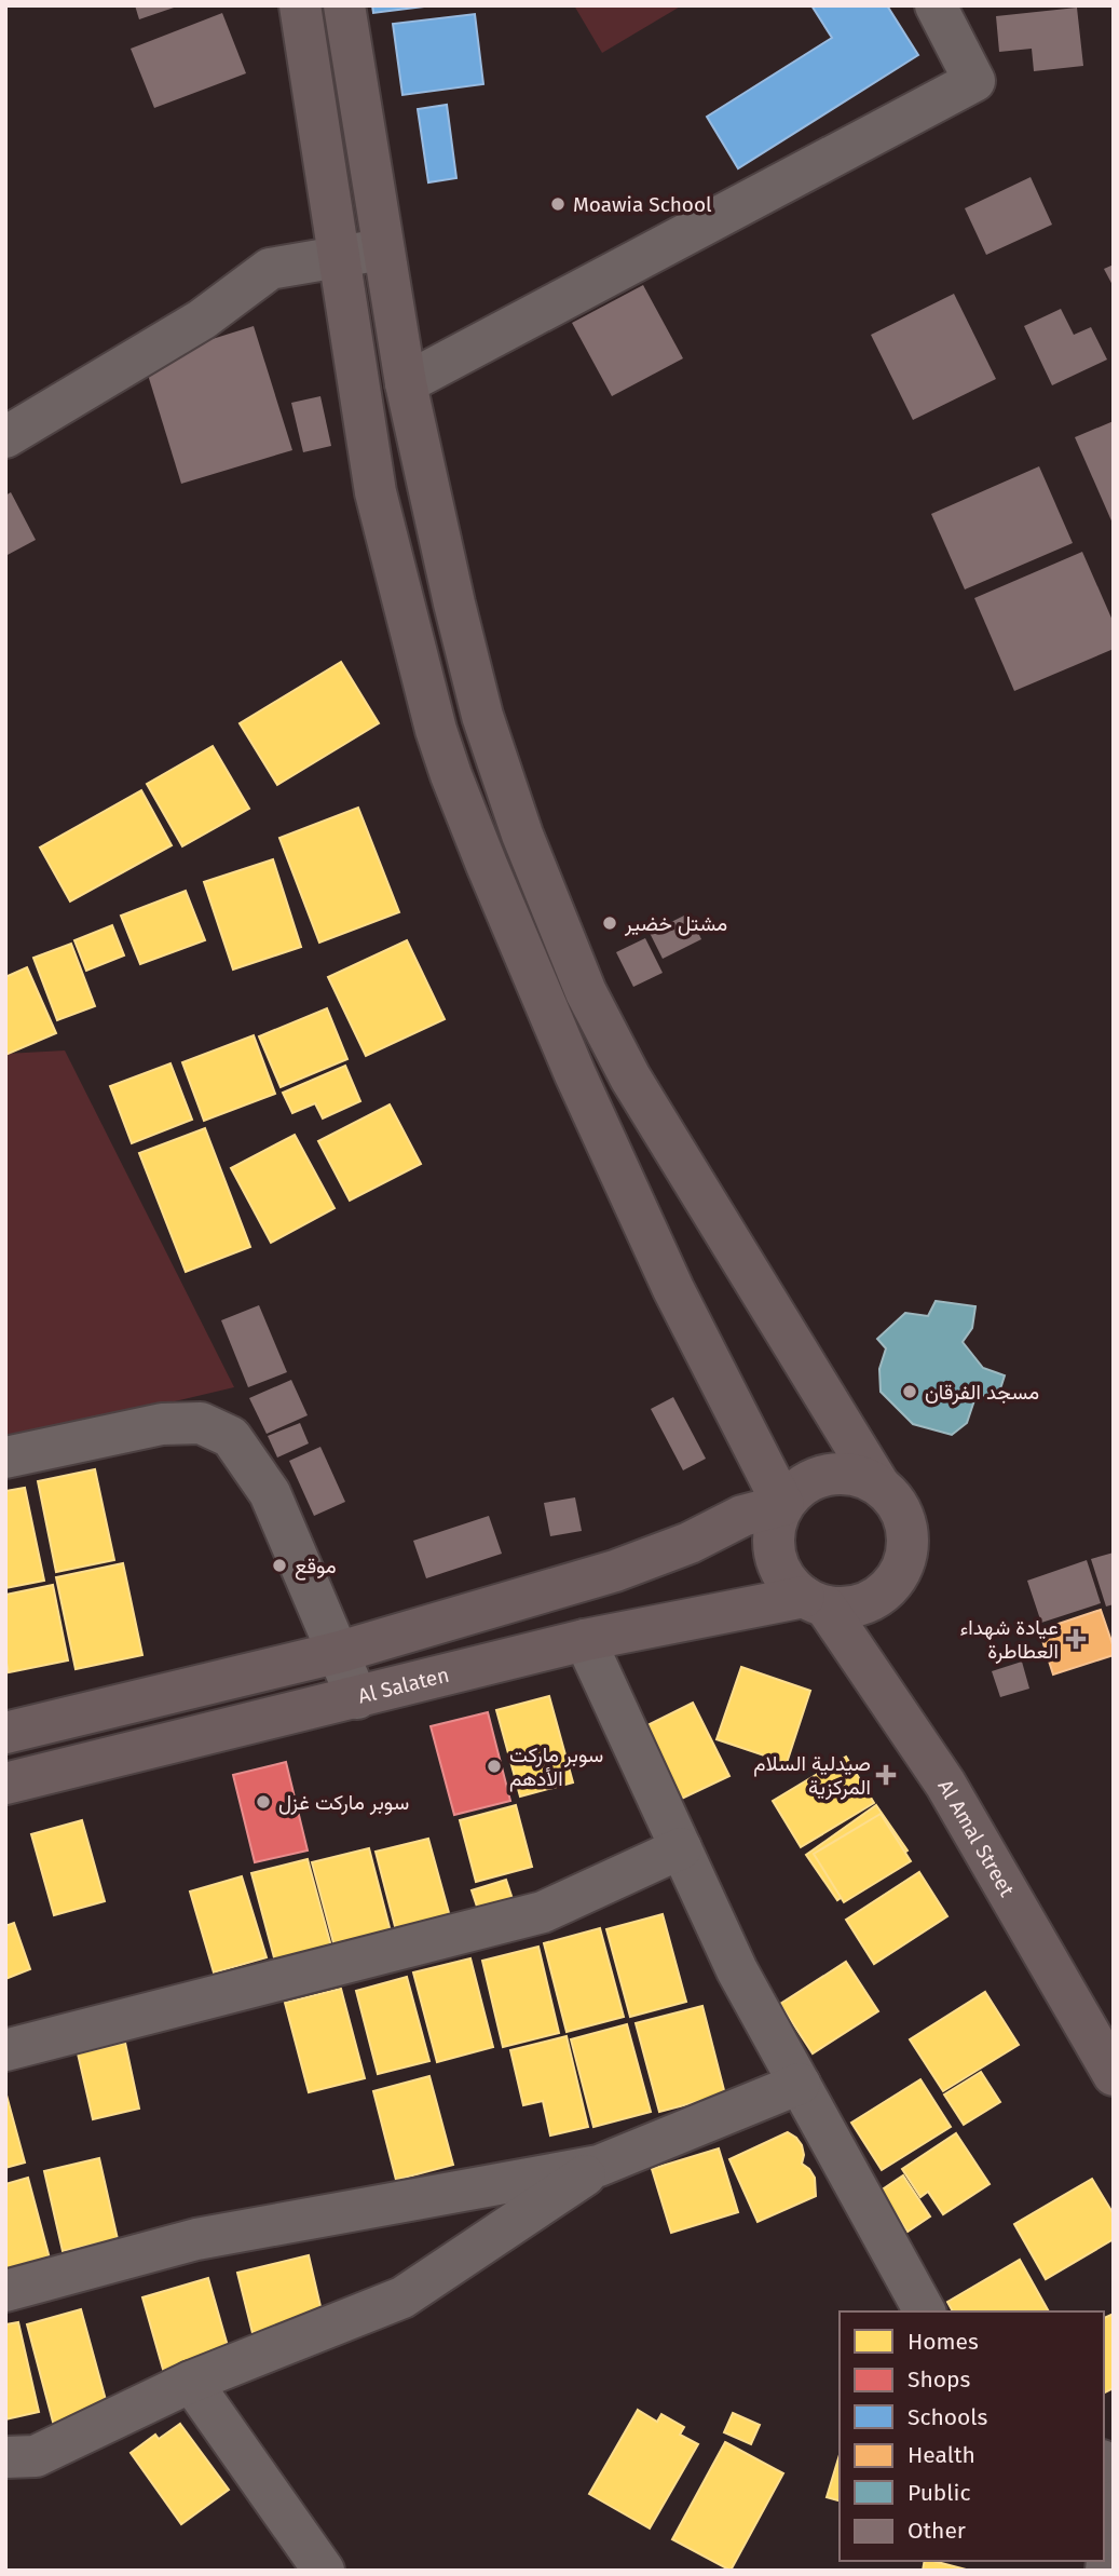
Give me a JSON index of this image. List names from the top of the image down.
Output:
{
  "streets": {
    "main road": ["Al Salaten", "Al Amal Street"]
  },
  "crossings": [
    ["Al Salaten", "Al Amal Street"]
  ],
  "places": {
    "other": [
      "Moawia School",
      "مشتل خضير",
      "مسجد الفرقان",
      "موقع",
      "سوبر ماركت الأدهم",
      "سوبر ماركت غزل"
    ],
    "health": ["عيادة شهداء العطاطرة", "صيدلية السلام المركزية"]
  },
  "legend": [
    "Homes",
    "Shops",
    "Schools",
    "Health",
    "Public",
    "Other"
  ]
}
